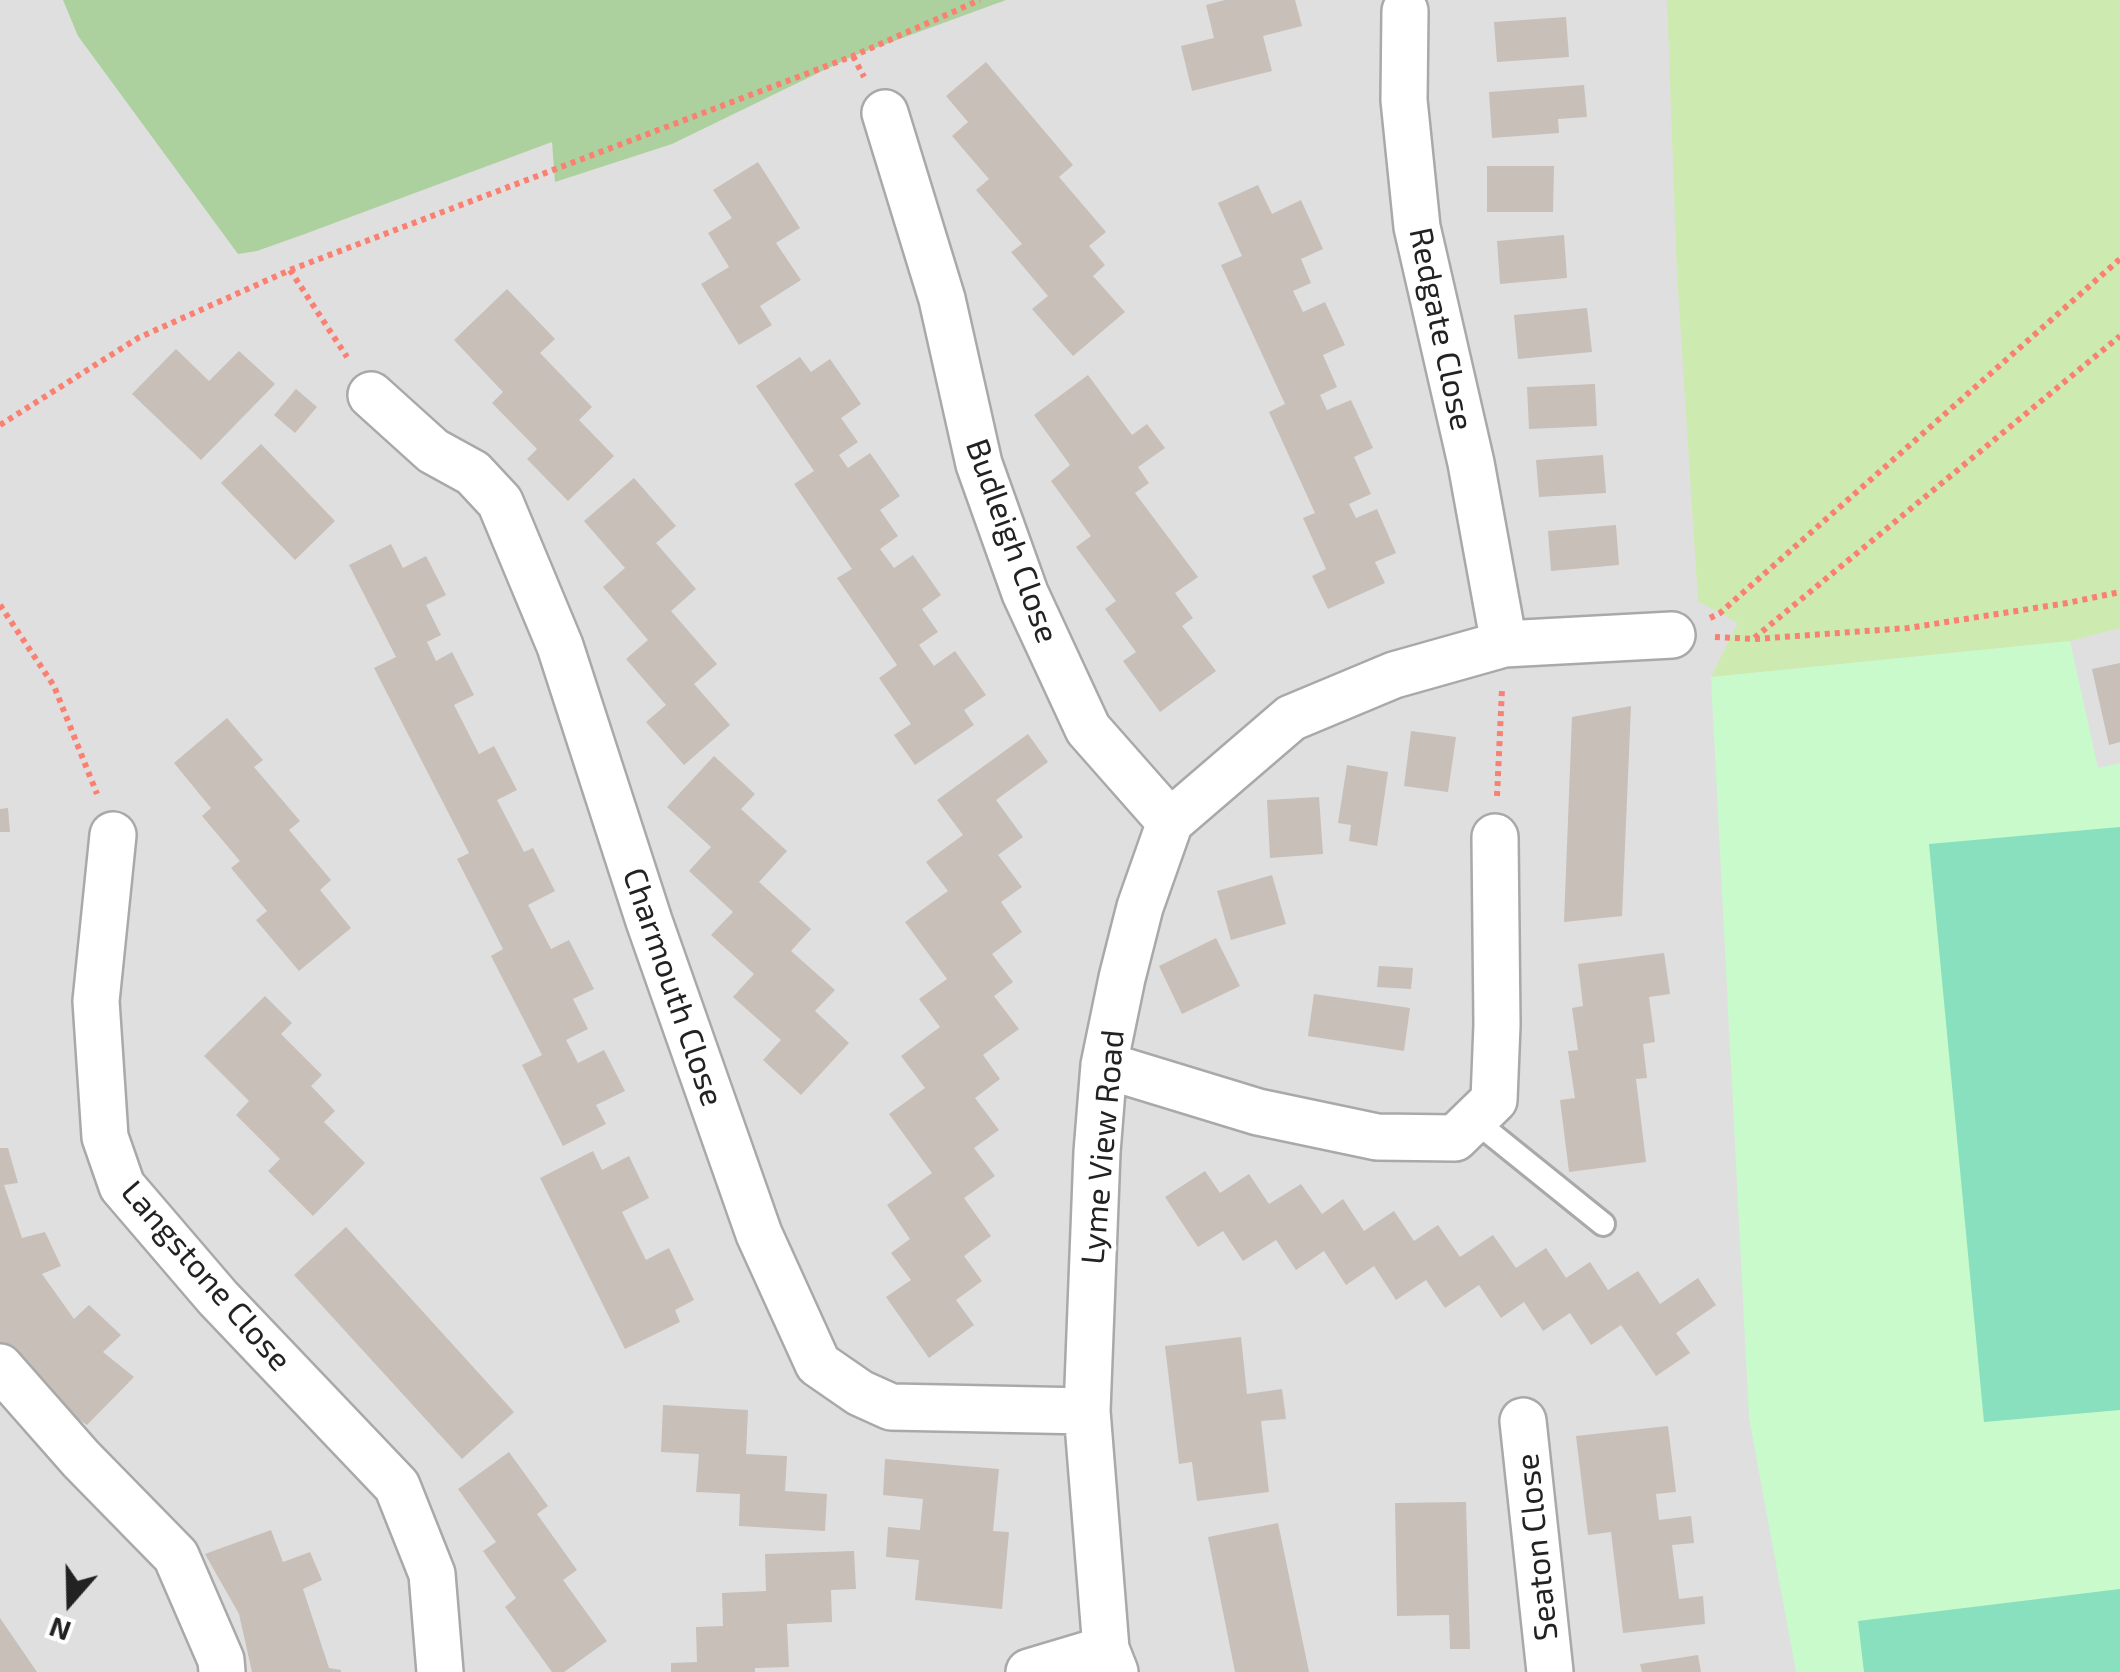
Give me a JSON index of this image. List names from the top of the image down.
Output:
{
  "streets": {
    "street": [
      "Redgate Close",
      "Budleigh Close",
      "Charmouth Close",
      "Lyme View Road",
      "Langstone Close",
      "Seaton Close"
    ]
  },
  "crossings": [
    ["Redgate Close", "Lyme View Road"],
    ["Budleigh Close", "Lyme View Road"],
    ["Charmouth Close", "Lyme View Road"]
  ],
  "north": "bottom"
}
